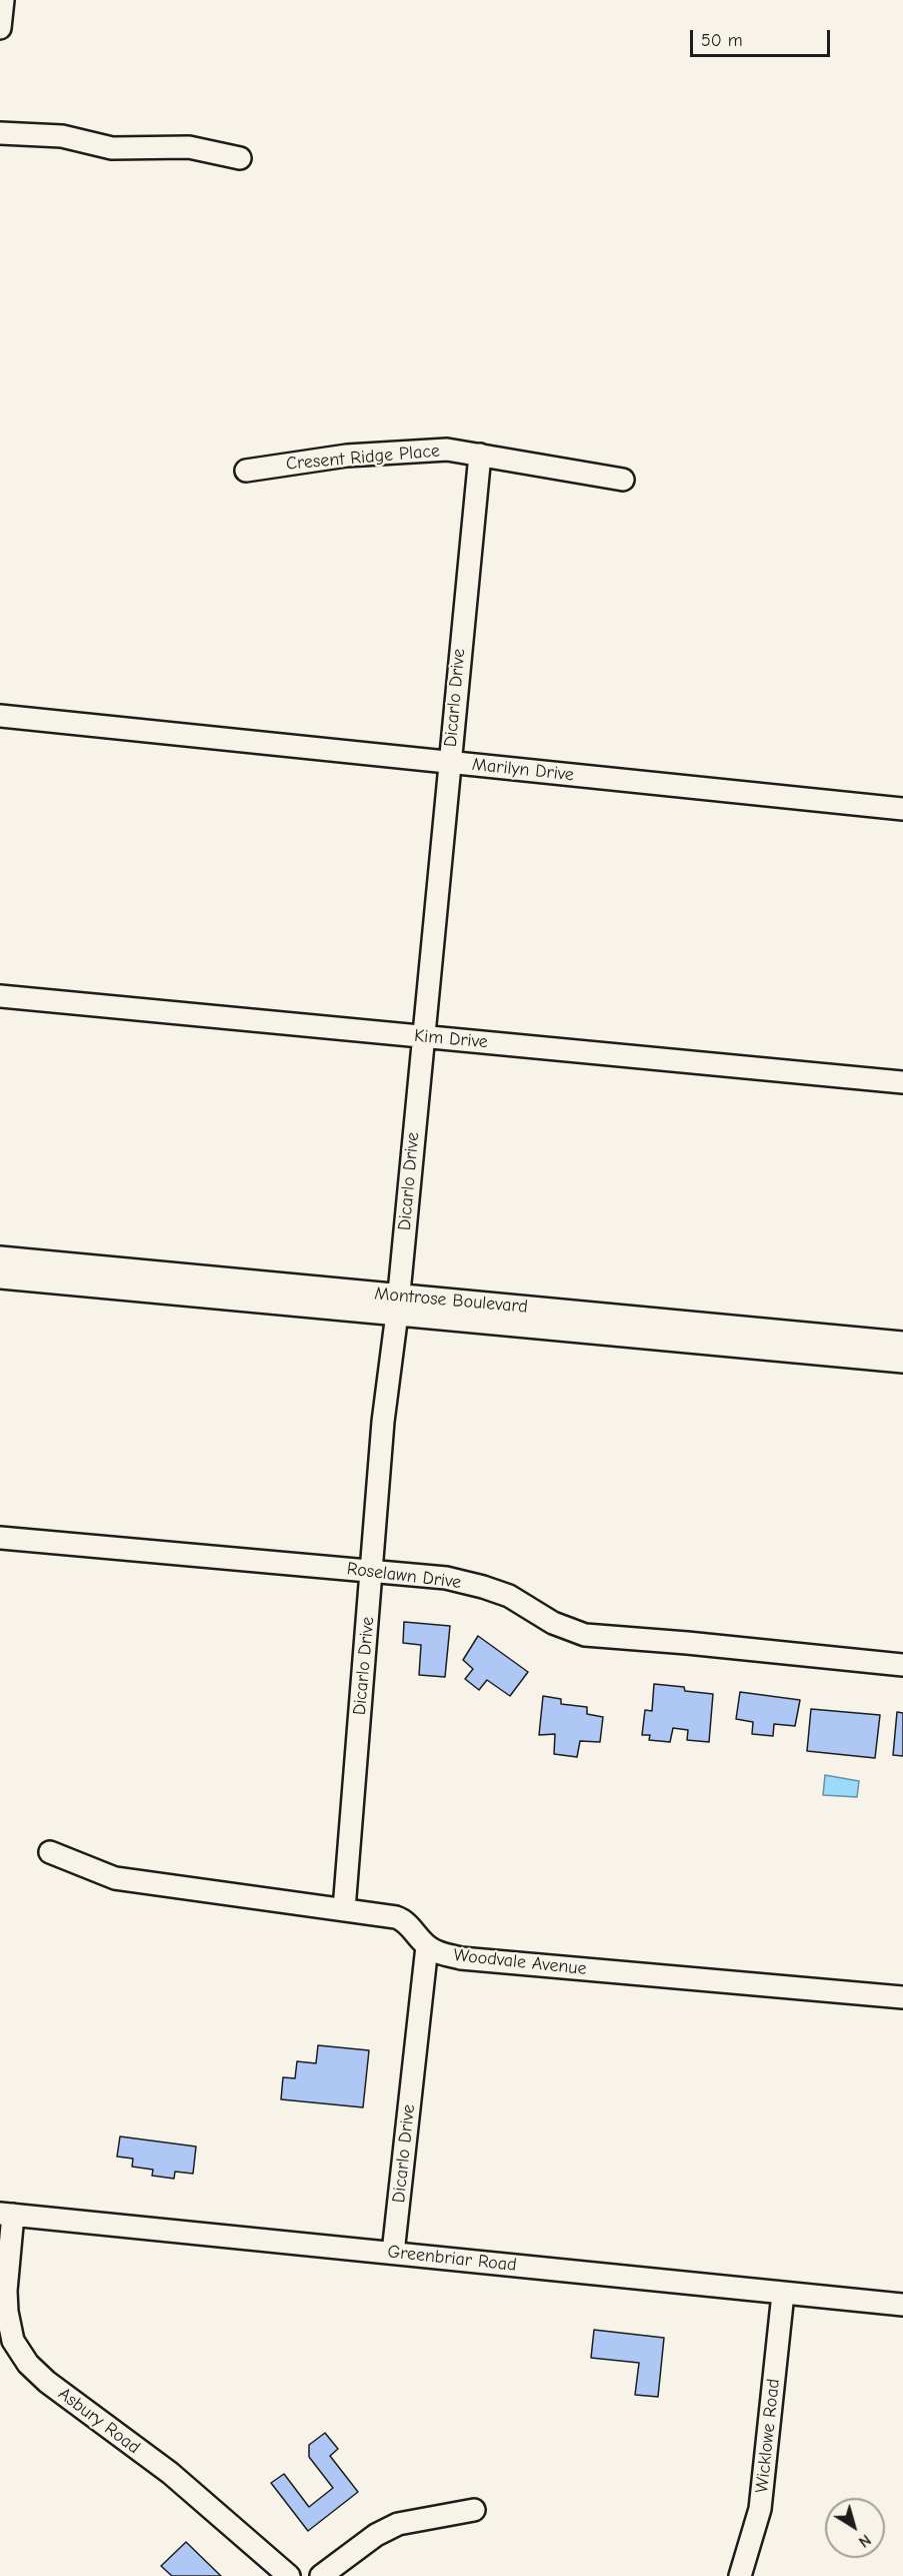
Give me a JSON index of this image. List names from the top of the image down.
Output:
{
  "streets": {
    "street": [
      "Cresent Ridge Place",
      "Dicarlo Drive",
      "Marilyn Drive",
      "Kim Drive",
      "Montrose Boulevard",
      "Roselawn Drive",
      "Woodvale Avenue",
      "Greenbriar Road",
      "Asbury Road",
      "Wicklowe Road"
    ]
  },
  "crossings": [
    ["Cresent Ridge Place", "Dicarlo Drive"],
    ["Dicarlo Drive", "Marilyn Drive"],
    ["Dicarlo Drive", "Kim Drive"],
    ["Dicarlo Drive", "Montrose Boulevard"],
    ["Dicarlo Drive", "Roselawn Drive"],
    ["Dicarlo Drive", "Woodvale Avenue"],
    ["Dicarlo Drive", "Greenbriar Road"],
    ["Greenbriar Road", "Asbury Road"],
    ["Greenbriar Road", "Wicklowe Road"]
  ],
  "scale_bar": "50 m",
  "north": "bottom right"
}
